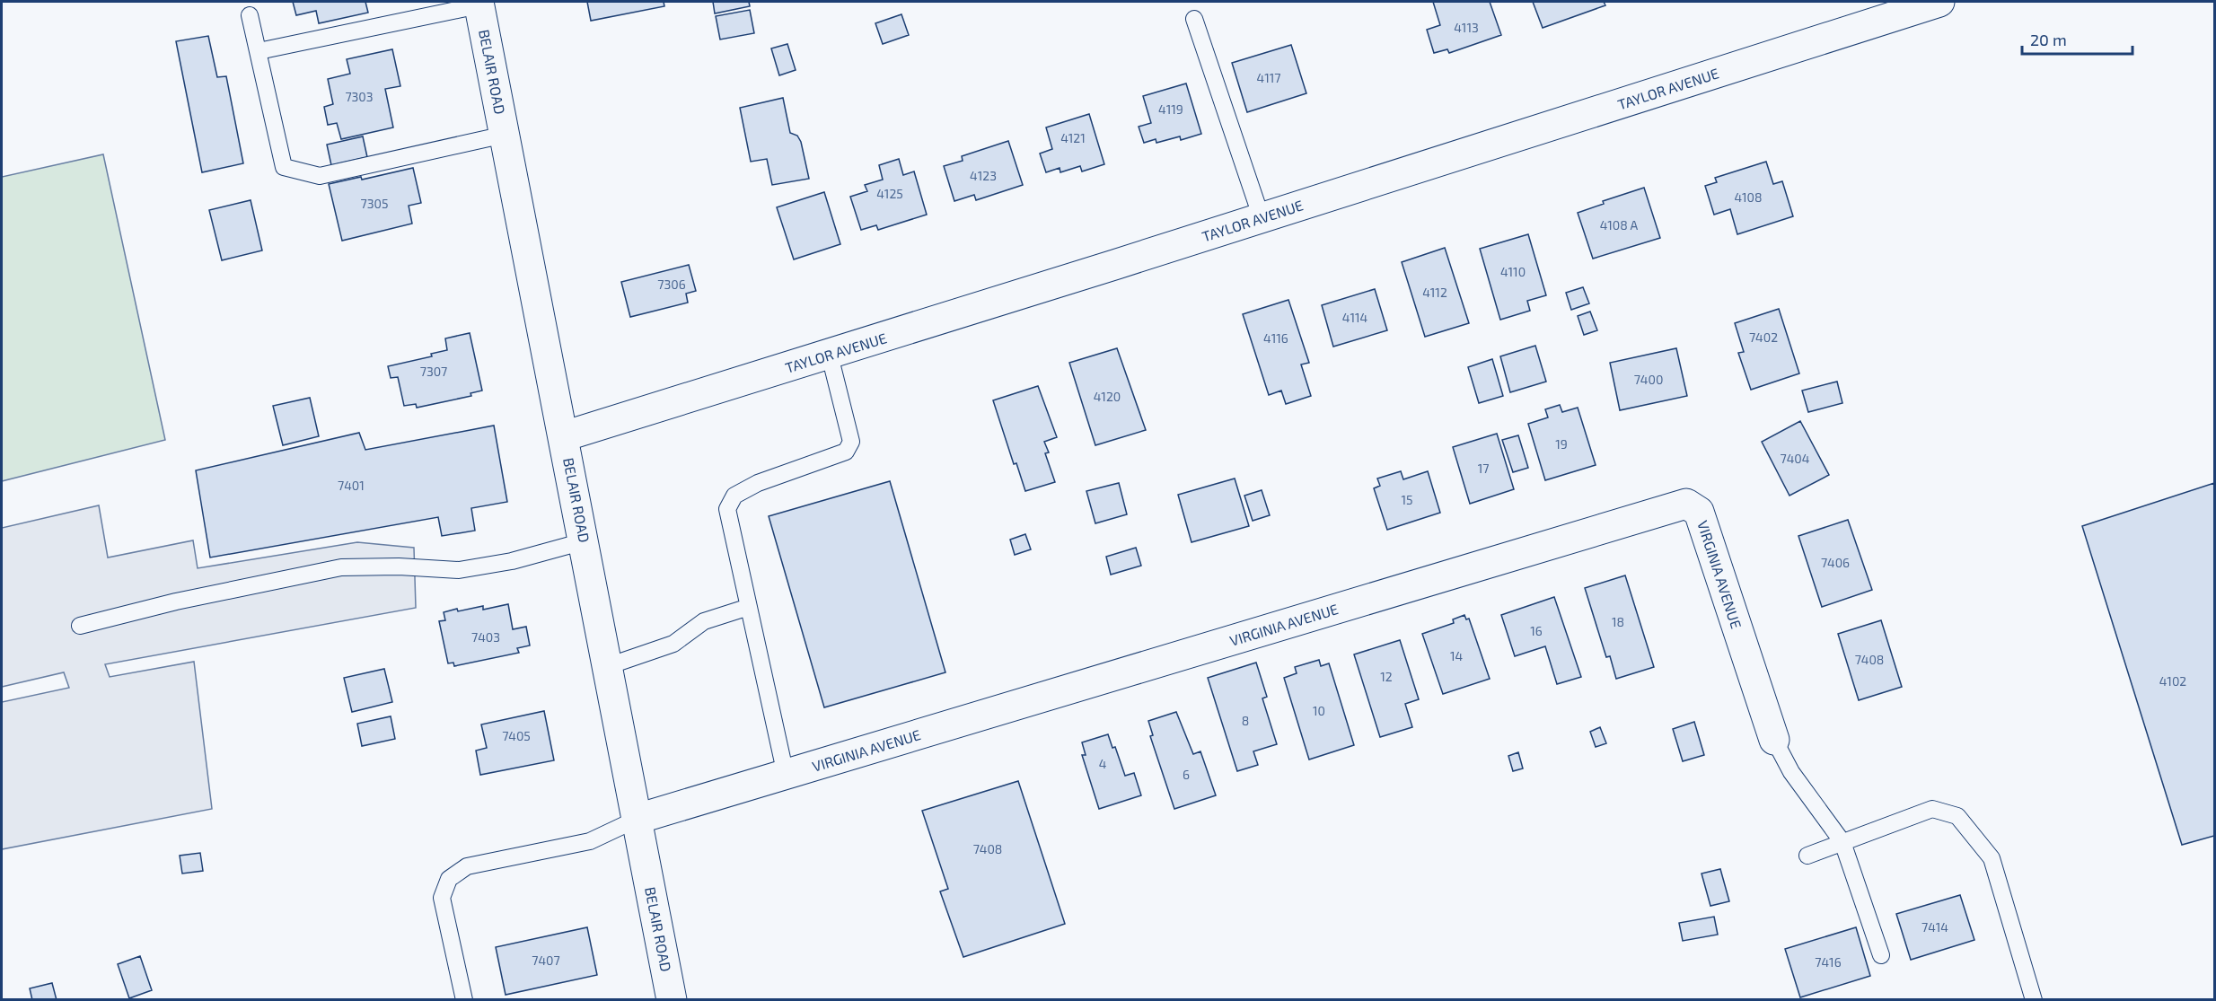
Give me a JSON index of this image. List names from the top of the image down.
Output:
{
  "streets": {
    "main road": ["BELAIR ROAD", "TAYLOR AVENUE", "VIRGINIA AVENUE"]
  },
  "crossings": [
    ["BELAIR ROAD", "TAYLOR AVENUE"],
    ["BELAIR ROAD", "VIRGINIA AVENUE"]
  ],
  "house_numbers": [
    "4113",
    "4117",
    "7303",
    "4119",
    "4121",
    "4123",
    "4125",
    "4108",
    "7305",
    "4108 A",
    "4110",
    "7306",
    "4112",
    "4114",
    "7402",
    "4116",
    "7307",
    "7400",
    "4120",
    "19",
    "7404",
    "17",
    "7401",
    "15",
    "7406",
    "18",
    "16",
    "7403",
    "14",
    "7408",
    "12",
    "4102",
    "10",
    "8",
    "7405",
    "4",
    "6",
    "7408",
    "7414",
    "7407",
    "7416"
  ],
  "scale_bar": "20 m"
}
